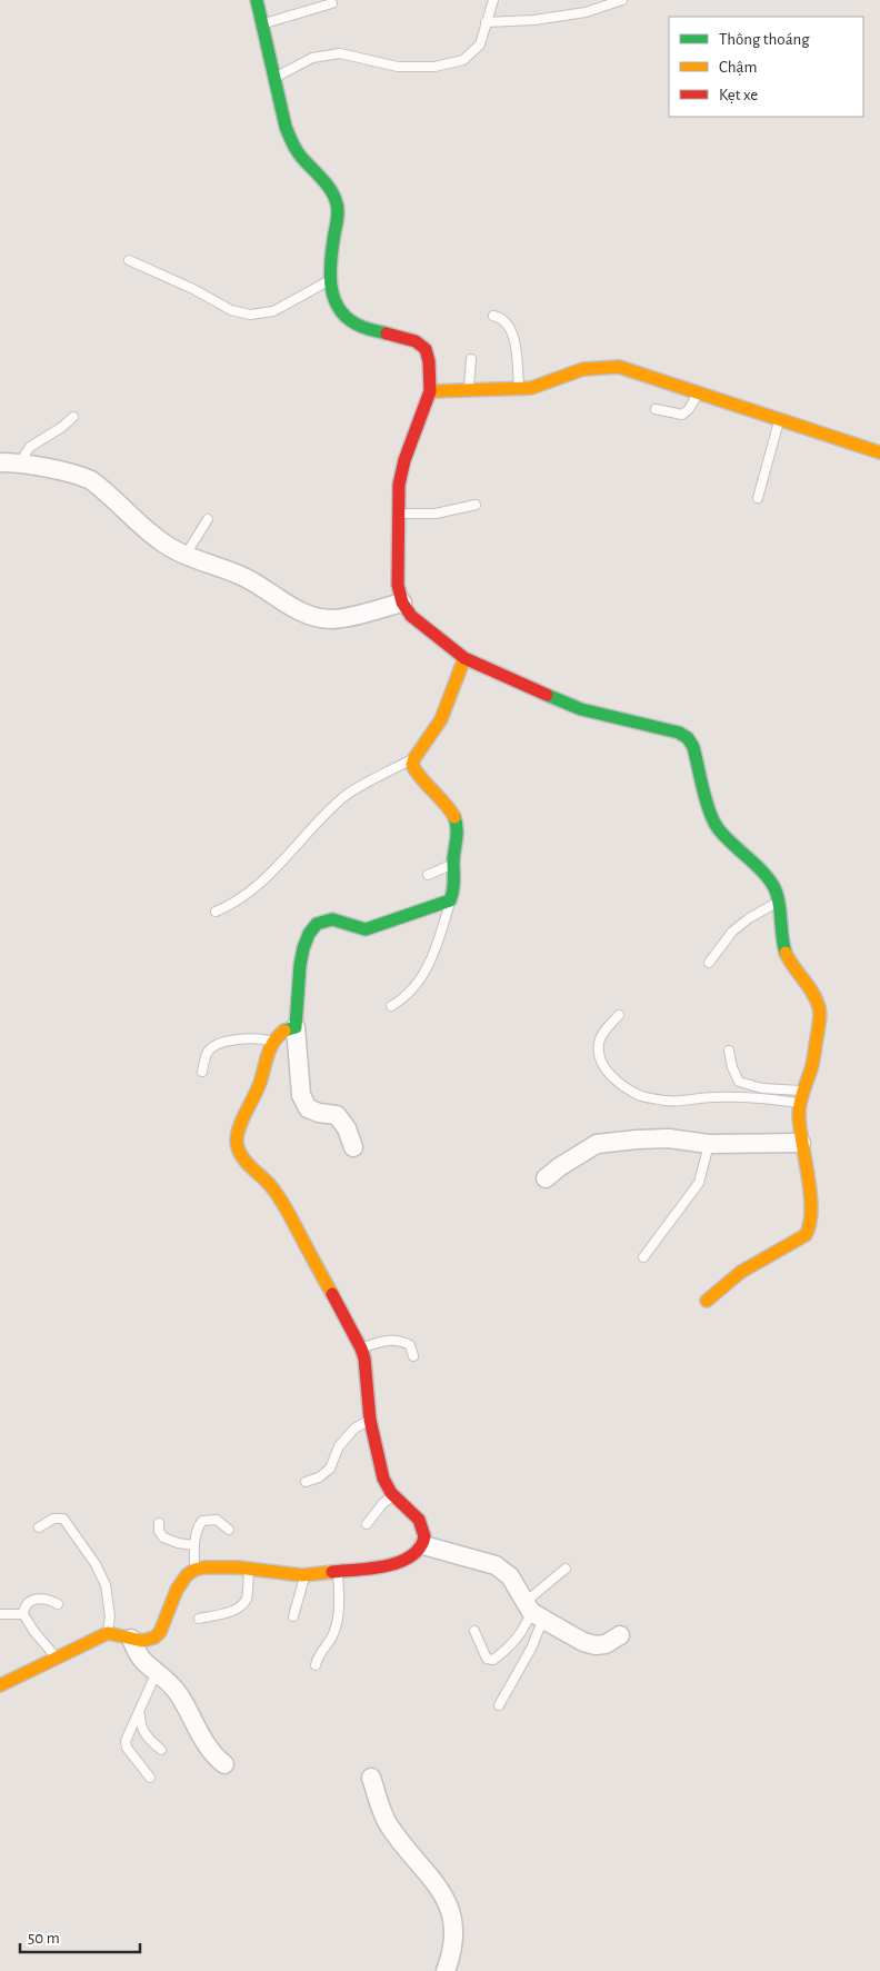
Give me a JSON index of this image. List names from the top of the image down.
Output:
{
  "legend": ["Thông thoáng", "Chậm", "Kẹt xe"],
  "scale_bar": "50 m"
}
